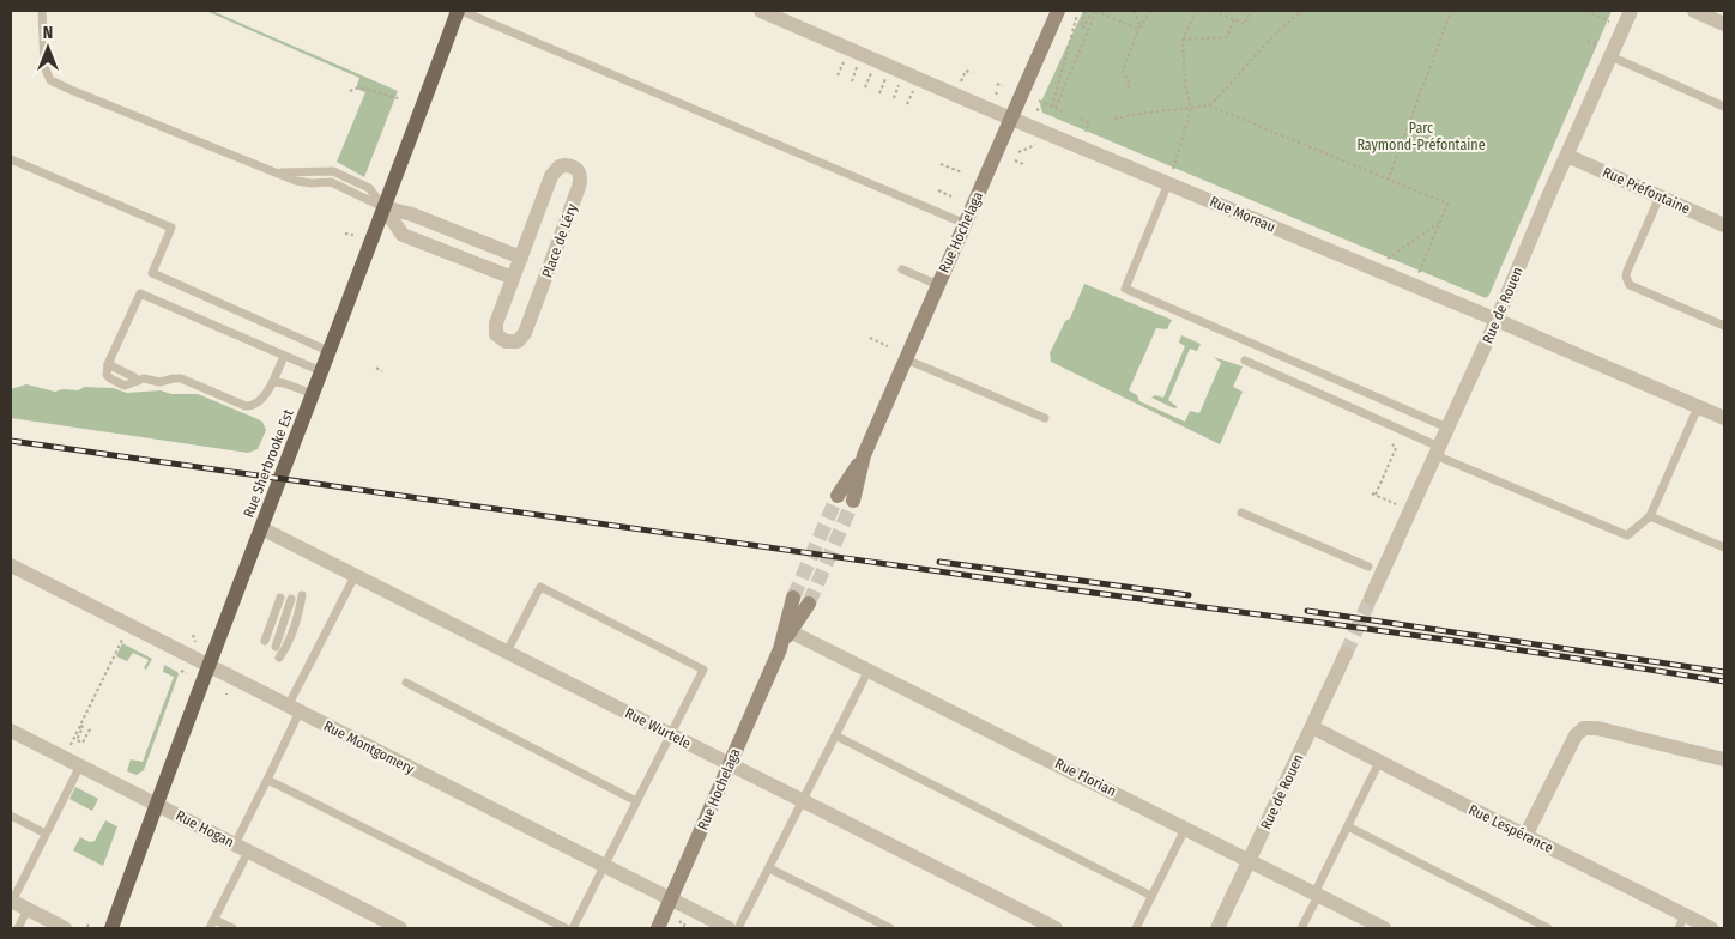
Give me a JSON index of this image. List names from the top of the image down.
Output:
{
  "streets": {
    "main road": ["Rue Sherbrooke Est"],
    "street": [
      "Rue Préfontaine",
      "Rue Moreau",
      "Rue Hochelaga",
      "Place de Léry",
      "Rue de Rouen",
      "Rue Wurtele",
      "Rue Montgomery",
      "Rue Florian",
      "Rue Hogan",
      "Rue Lespérance"
    ]
  },
  "crossings": [
    ["Rue Préfontaine", "Rue de Rouen"],
    ["Rue Moreau", "Rue Hochelaga"],
    ["Rue Moreau", "Rue de Rouen"],
    ["Rue Hochelaga", "Rue Wurtele"],
    ["Rue Hochelaga", "Rue Montgomery"],
    ["Rue Hochelaga", "Rue Florian"],
    ["Place de Léry", "Rue Sherbrooke Est"],
    ["Rue de Rouen", "Rue Florian"],
    ["Rue de Rouen", "Rue Lespérance"],
    ["Rue Sherbrooke Est", "Rue Wurtele"],
    ["Rue Sherbrooke Est", "Rue Montgomery"],
    ["Rue Sherbrooke Est", "Rue Hogan"]
  ],
  "parks": ["Parc Raymond-Préfontaine"],
  "north": "top"
}
